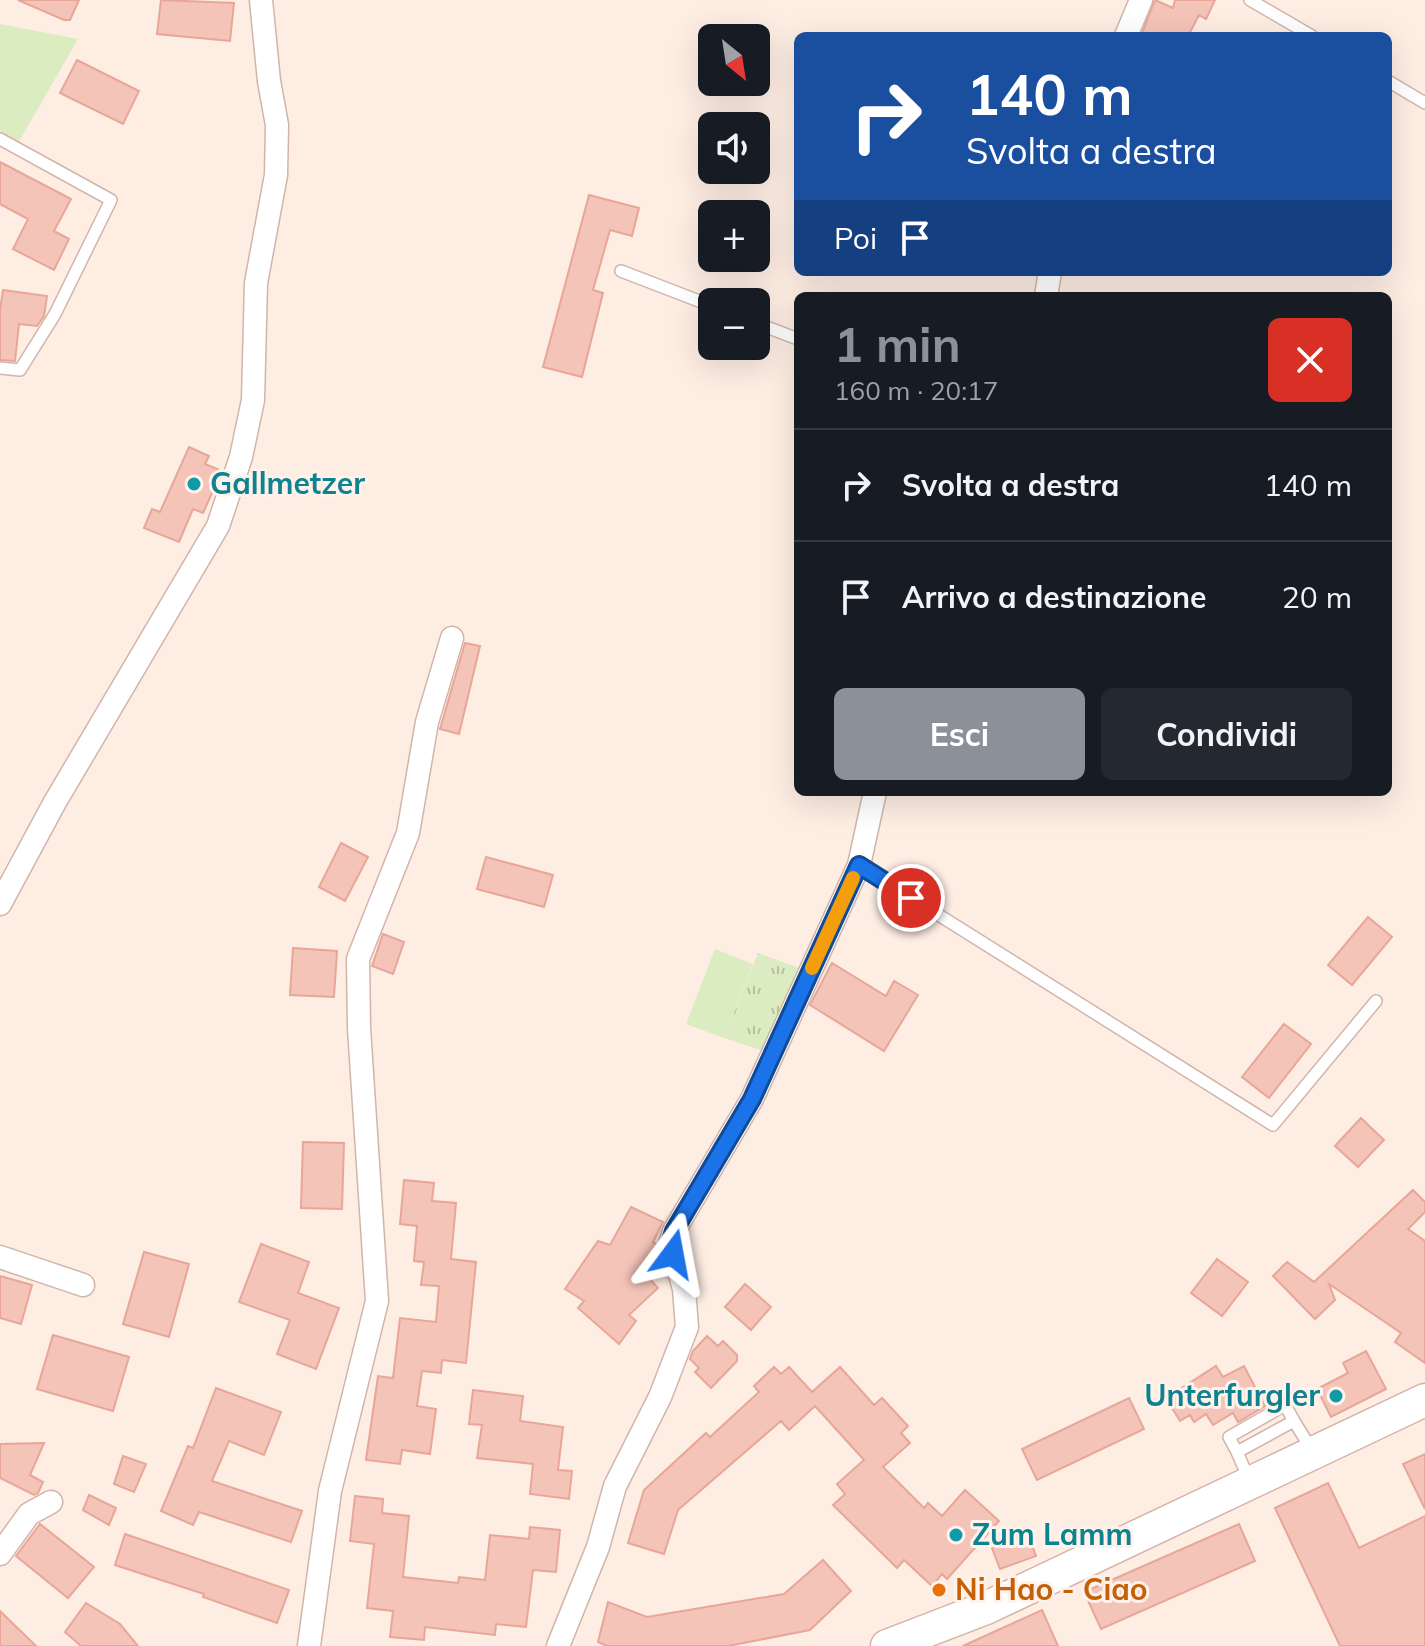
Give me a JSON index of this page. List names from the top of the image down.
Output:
{
  "places": [
    "Gallmetzer",
    "Unterfurgler",
    "Zum Lamm",
    "Ni Hao - Ciao"
  ],
  "north": "bottom right",
  "page": {
    "map_buttons": ["+", "−"],
    "turn": ["140 m", "Svolta a destra"],
    "then": "Poi",
    "heading": ["1 min", "160 m · 20:17"],
    "list": [
      {
        "name": "Svolta a destra",
        "value": "140 m"
      },
      {
        "name": "Arrivo a destinazione",
        "value": "20 m"
      }
    ],
    "buttons": ["Esci", "Condividi"]
  }
}
